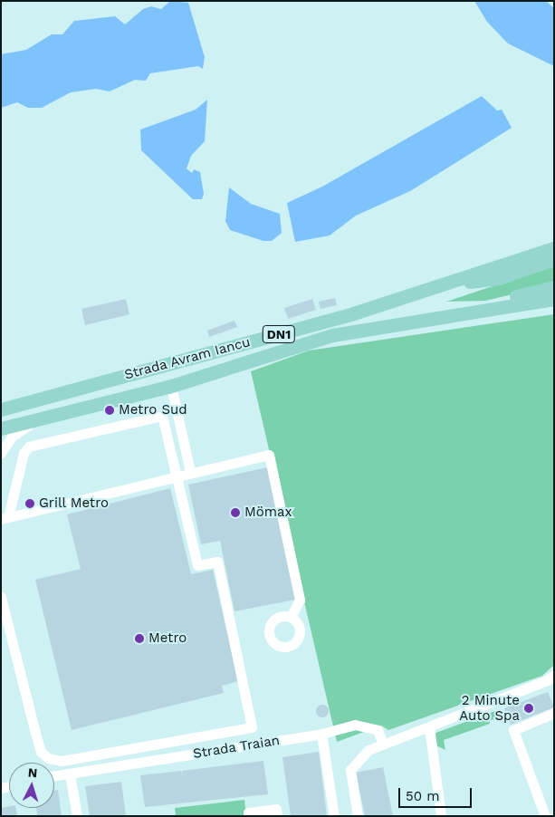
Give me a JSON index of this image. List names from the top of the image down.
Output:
{
  "streets": {
    "main road": ["DN1", "Strada Avram Iancu"],
    "street": ["Strada Traian"]
  },
  "places": [
    "Metro Sud",
    "Grill Metro",
    "Mömax",
    "Metro",
    "2 Minute Auto Spa"
  ],
  "scale_bar": "50 m",
  "north": "top"
}
